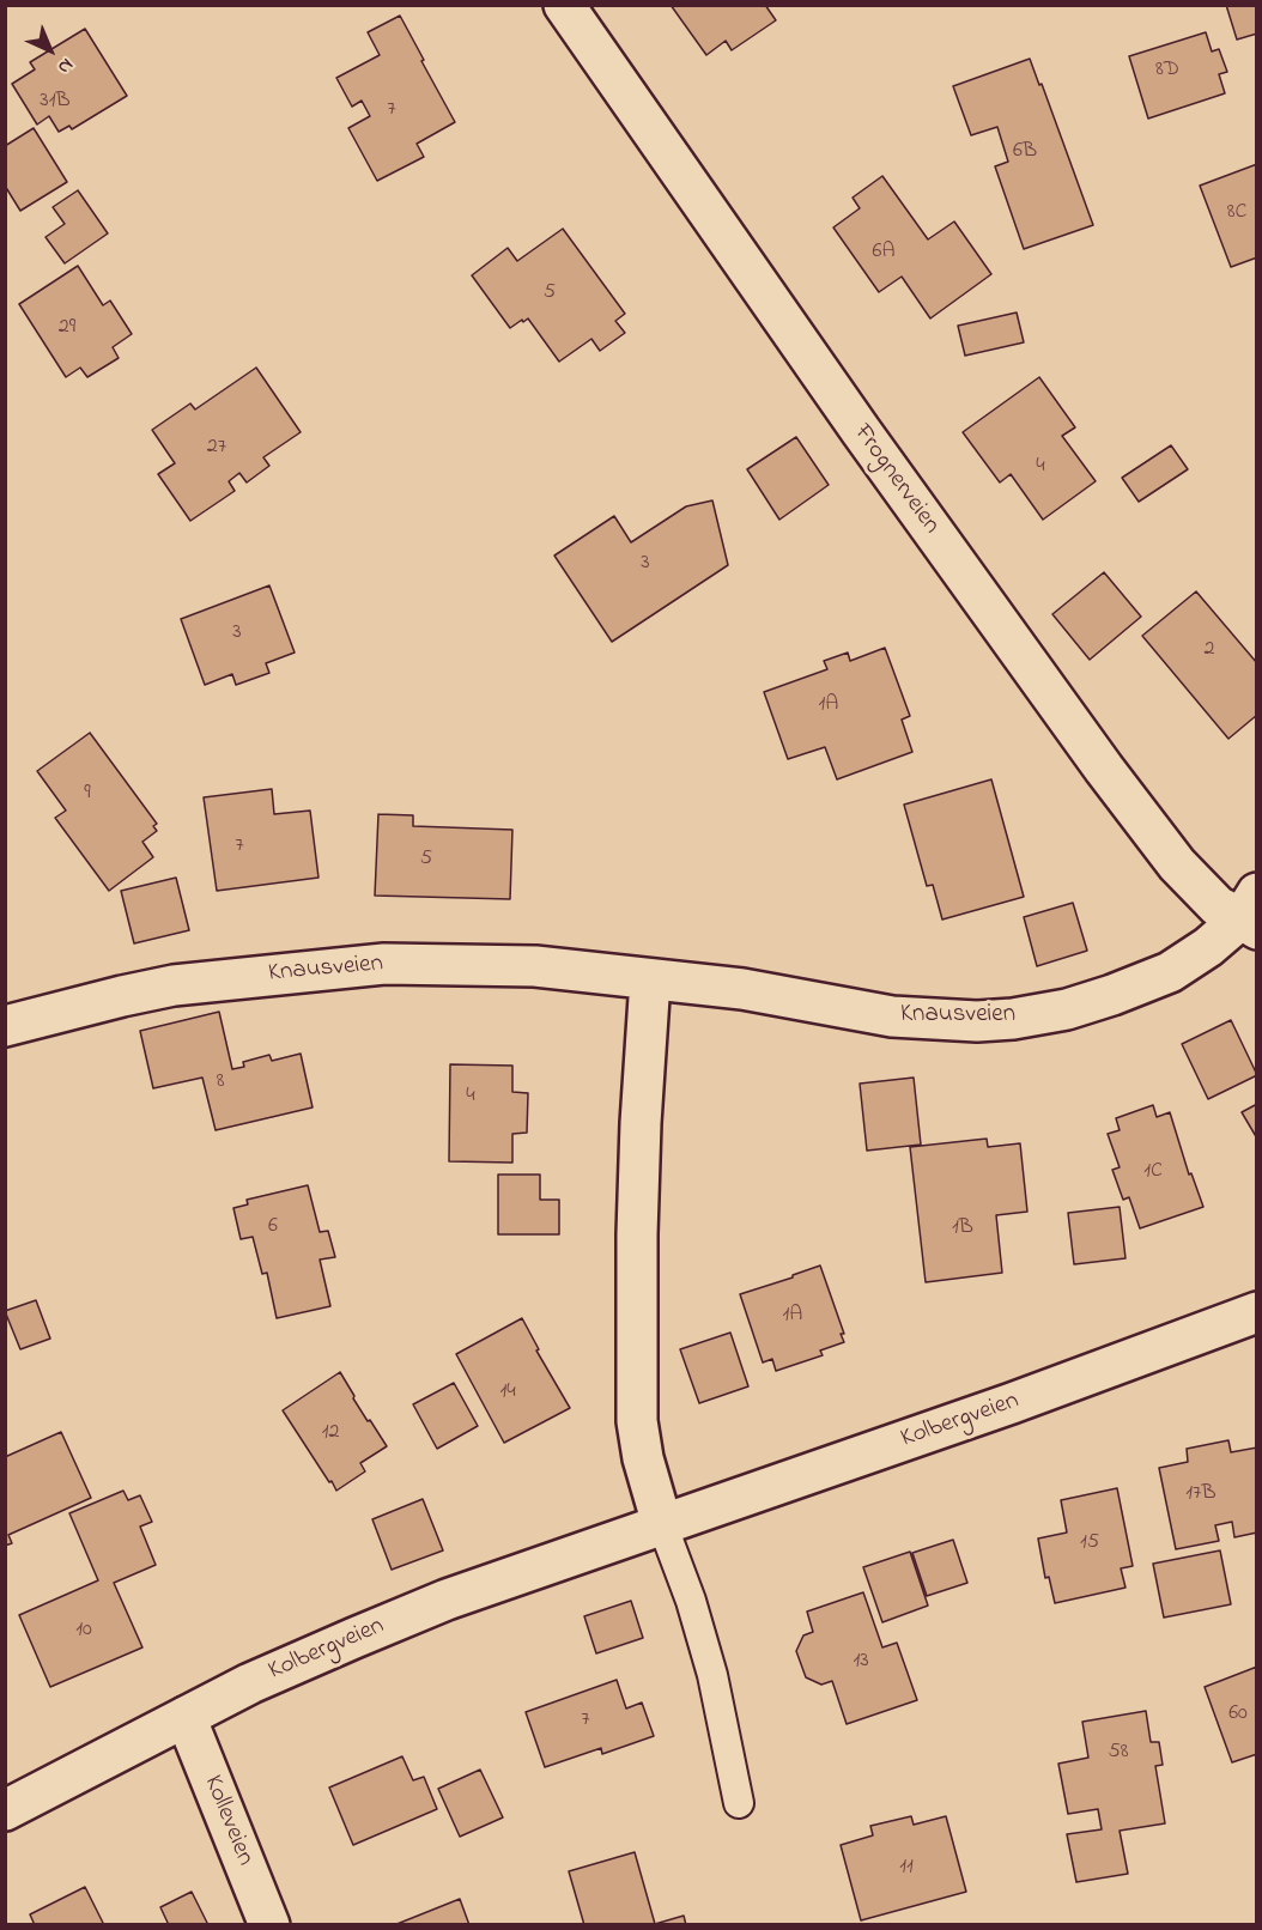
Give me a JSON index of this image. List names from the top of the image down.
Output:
{
  "streets": {
    "street": [
      "Frognerveien",
      "Knausveien",
      "Kolbergveien",
      "Kolleveien"
    ]
  },
  "crossings": [
    ["Frognerveien", "Knausveien"],
    ["Kolbergveien", "Kolleveien"]
  ],
  "house_numbers": [
    "8D",
    "31B",
    "7",
    "6B",
    "8C",
    "6A",
    "5",
    "29",
    "27",
    "4",
    "3",
    "3",
    "2",
    "1A",
    "9",
    "7",
    "5",
    "8",
    "4",
    "1C",
    "6",
    "1B",
    "1A",
    "14",
    "12",
    "17B",
    "15",
    "10",
    "13",
    "60",
    "7",
    "58",
    "11"
  ],
  "north": "bottom right"
}
